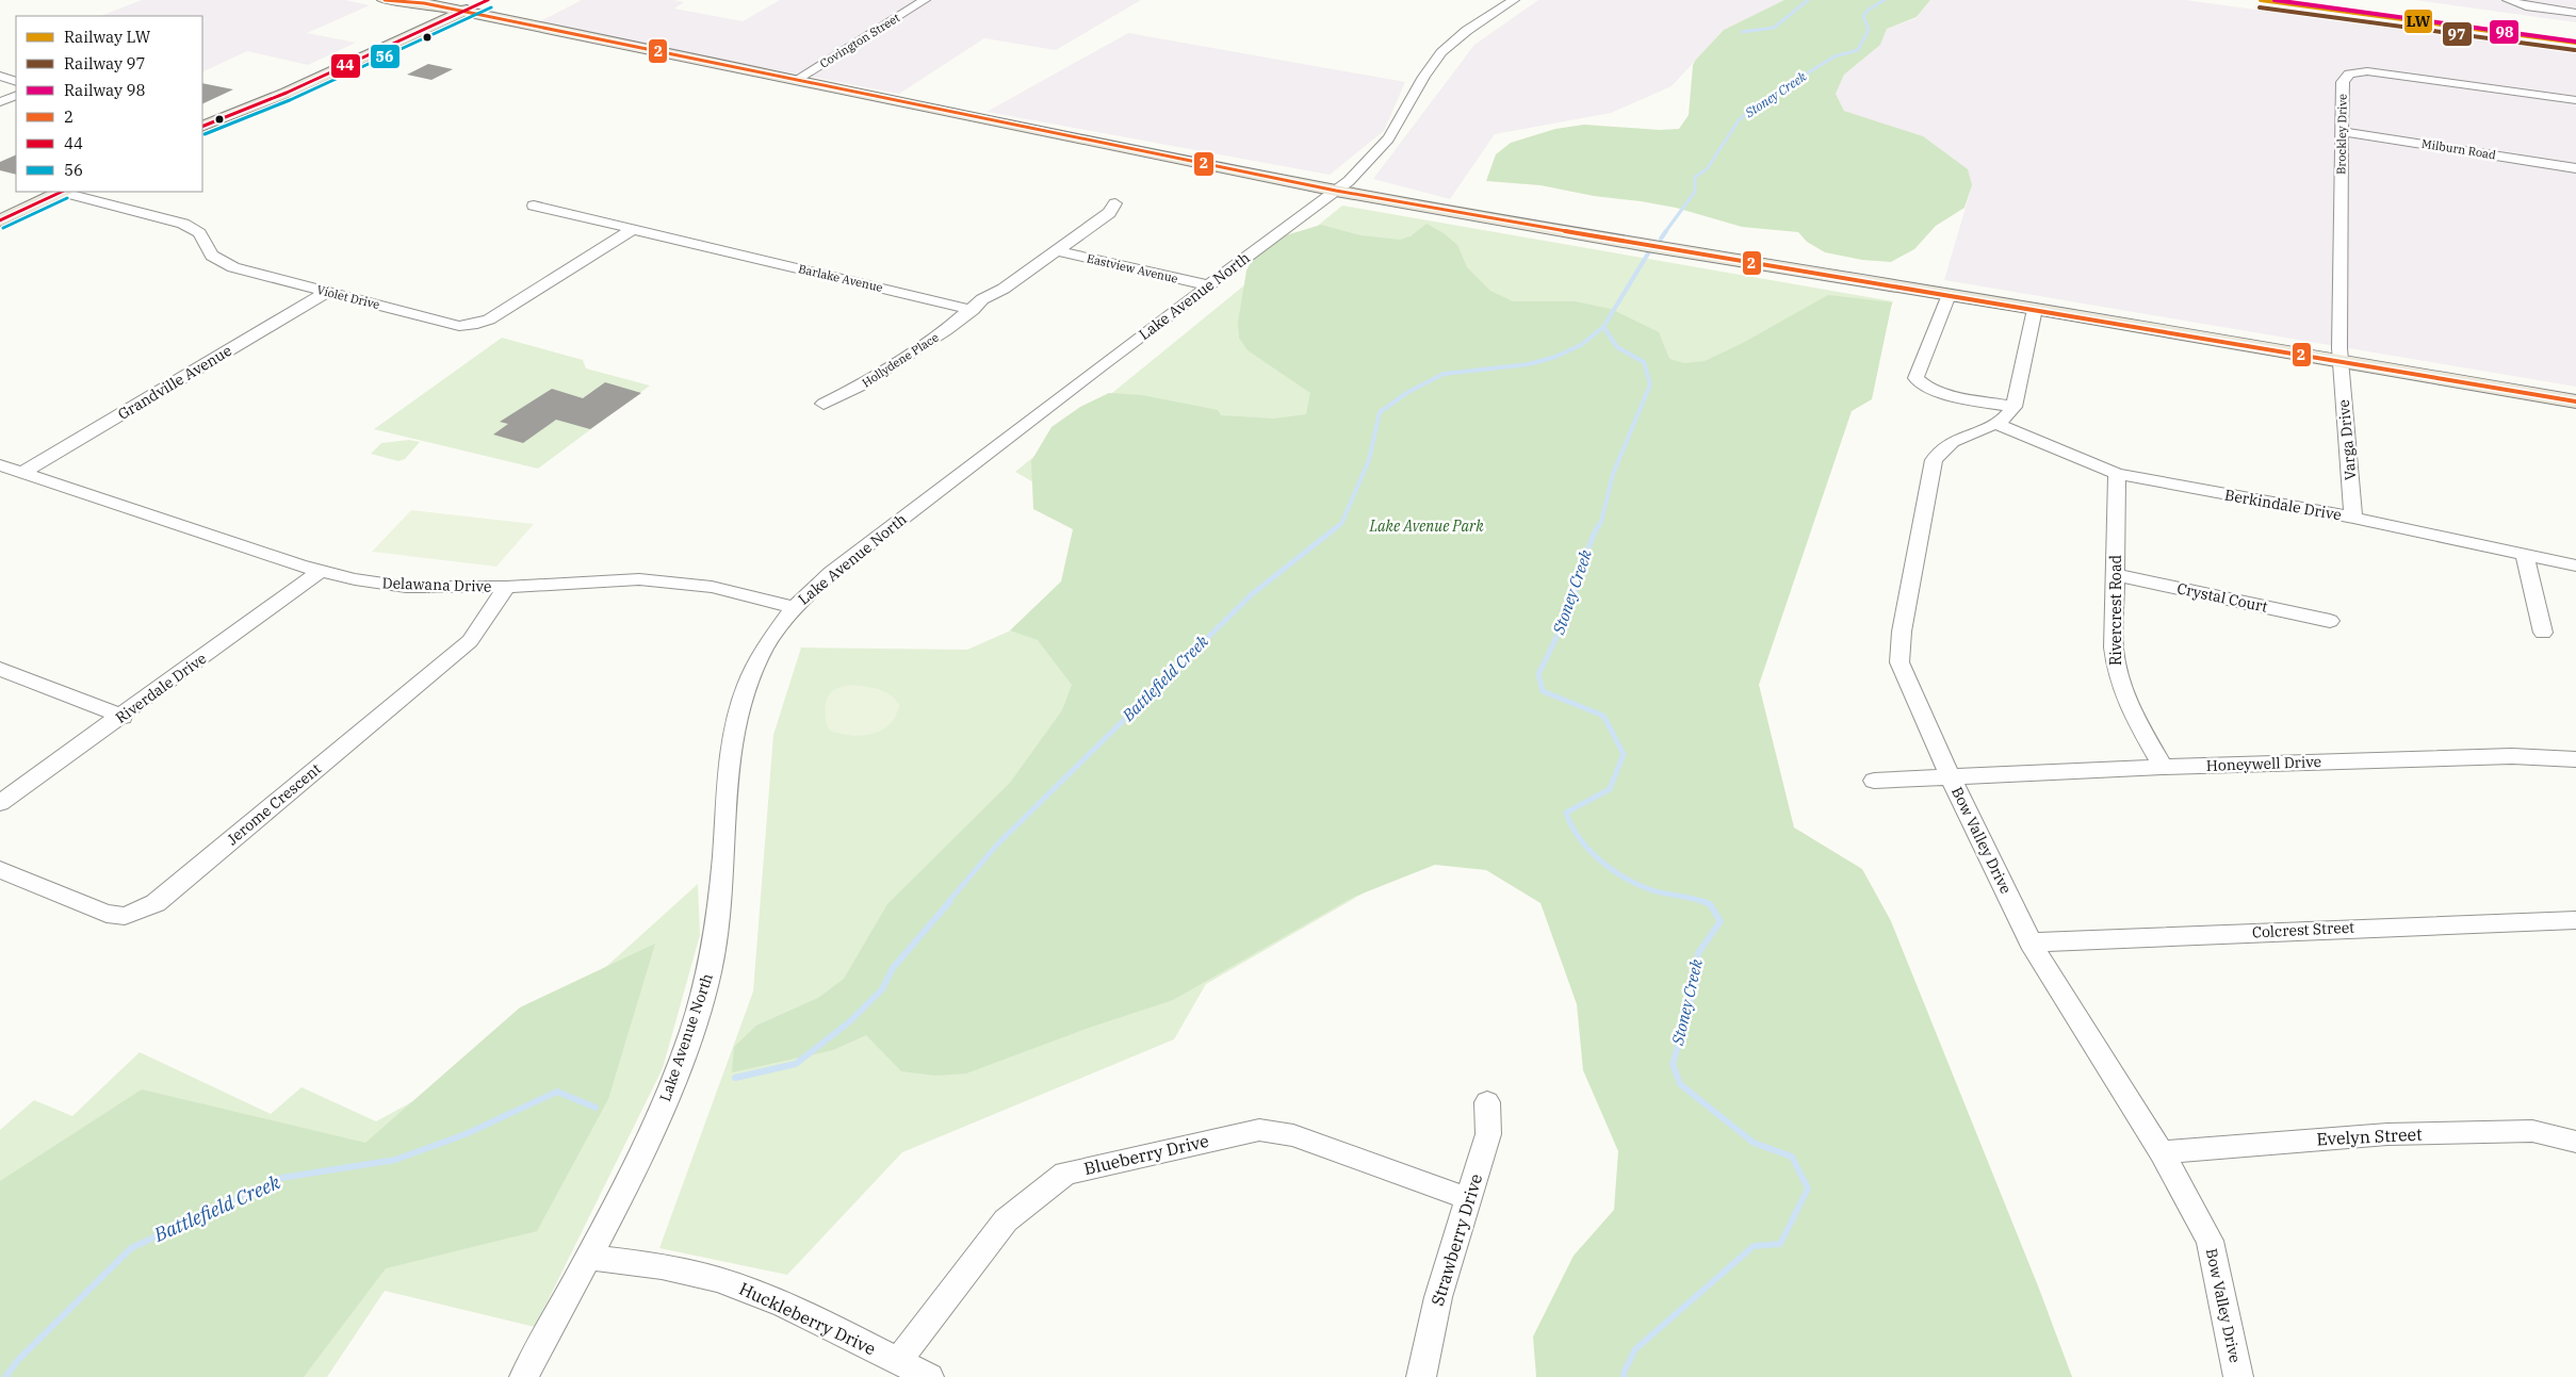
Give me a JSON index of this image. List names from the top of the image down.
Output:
{
  "streets": {
    "street": [
      "Covington Street",
      "Brockley Drive",
      "Milburn Road",
      "Eastview Avenue",
      "Barlake Avenue",
      "Lake Avenue North",
      "Violet Drive",
      "Hollydene Place",
      "Grandville Avenue",
      "Varga Drive",
      "Berkindale Drive",
      "Delawana Drive",
      "Crystal Court",
      "Rivercrest Road",
      "Riverdale Drive",
      "Honeywell Drive",
      "Jerome Crescent",
      "Bow Valley Drive",
      "Colcrest Street",
      "Evelyn Street",
      "Blueberry Drive",
      "Strawberry Drive",
      "Huckleberry Drive"
    ]
  },
  "crossings": [
    ["Brockley Drive", "Milburn Road"],
    ["Brockley Drive", "Varga Drive"],
    ["Eastview Avenue", "Lake Avenue North"],
    ["Barlake Avenue", "Violet Drive"],
    ["Barlake Avenue", "Hollydene Place"],
    ["Lake Avenue North", "Delawana Drive"],
    ["Lake Avenue North", "Huckleberry Drive"],
    ["Violet Drive", "Grandville Avenue"],
    ["Grandville Avenue", "Delawana Drive"],
    ["Varga Drive", "Berkindale Drive"],
    ["Berkindale Drive", "Rivercrest Road"],
    ["Berkindale Drive", "Bow Valley Drive"],
    ["Delawana Drive", "Riverdale Drive"],
    ["Delawana Drive", "Jerome Crescent"],
    ["Crystal Court", "Rivercrest Road"],
    ["Rivercrest Road", "Honeywell Drive"],
    ["Honeywell Drive", "Bow Valley Drive"],
    ["Bow Valley Drive", "Colcrest Street"],
    ["Bow Valley Drive", "Evelyn Street"],
    ["Blueberry Drive", "Strawberry Drive"],
    ["Blueberry Drive", "Huckleberry Drive"]
  ],
  "water": ["Stoney Creek", "Battlefield Creek"],
  "parks": ["Lake Avenue Park"],
  "lines": [
    "rail line LW",
    "rail line 98",
    "transit line 2",
    "transit line 44",
    "rail line 97",
    "transit line 56"
  ],
  "legend": [
    "Railway LW",
    "Railway 97",
    "Railway 98",
    "2",
    "44",
    "56"
  ]
}
